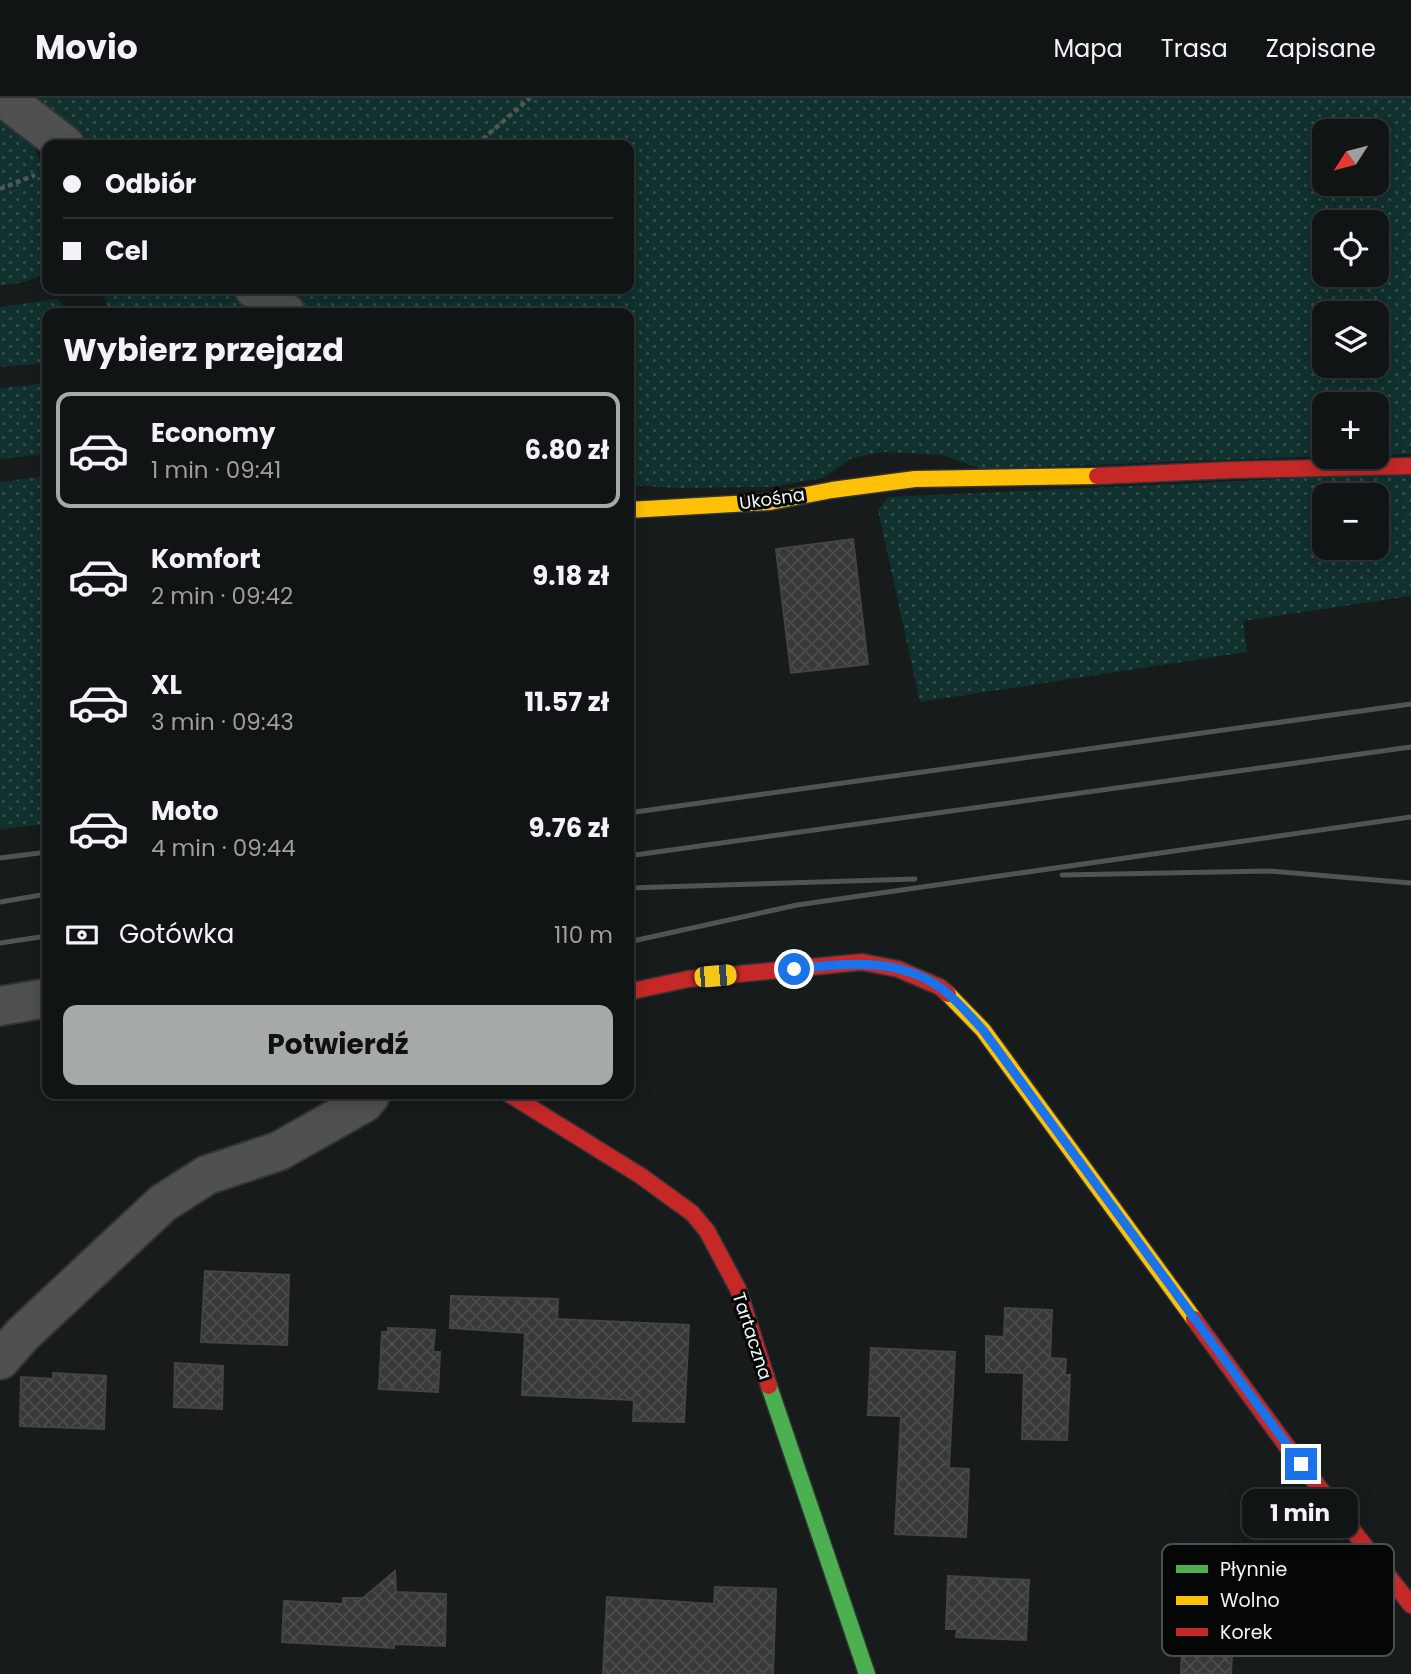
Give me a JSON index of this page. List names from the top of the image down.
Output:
{
  "streets": {
    "street": ["Ukośna", "Tartaczna"]
  },
  "legend": ["Płynnie", "Wolno", "Korek"],
  "north": "bottom left",
  "page": {
    "header": "Movio",
    "nav": ["Mapa", "Trasa", "Zapisane"],
    "map_buttons": ["+", "−"],
    "banner": ["Odbiór", "Cel"],
    "heading": "Wybierz przejazd",
    "list": [
      {
        "name": "Economy",
        "note": "1 min · 09:41",
        "value": "6.80 zł"
      },
      {
        "name": "Komfort",
        "note": "2 min · 09:42",
        "value": "9.18 zł"
      },
      {
        "name": "XL",
        "note": "3 min · 09:43",
        "value": "11.57 zł"
      },
      {
        "name": "Moto",
        "note": "4 min · 09:44",
        "value": "9.76 zł"
      }
    ],
    "pay": ["Gotówka", "110 m"],
    "buttons": "Potwierdź",
    "bubble": "1 min"
  }
}
